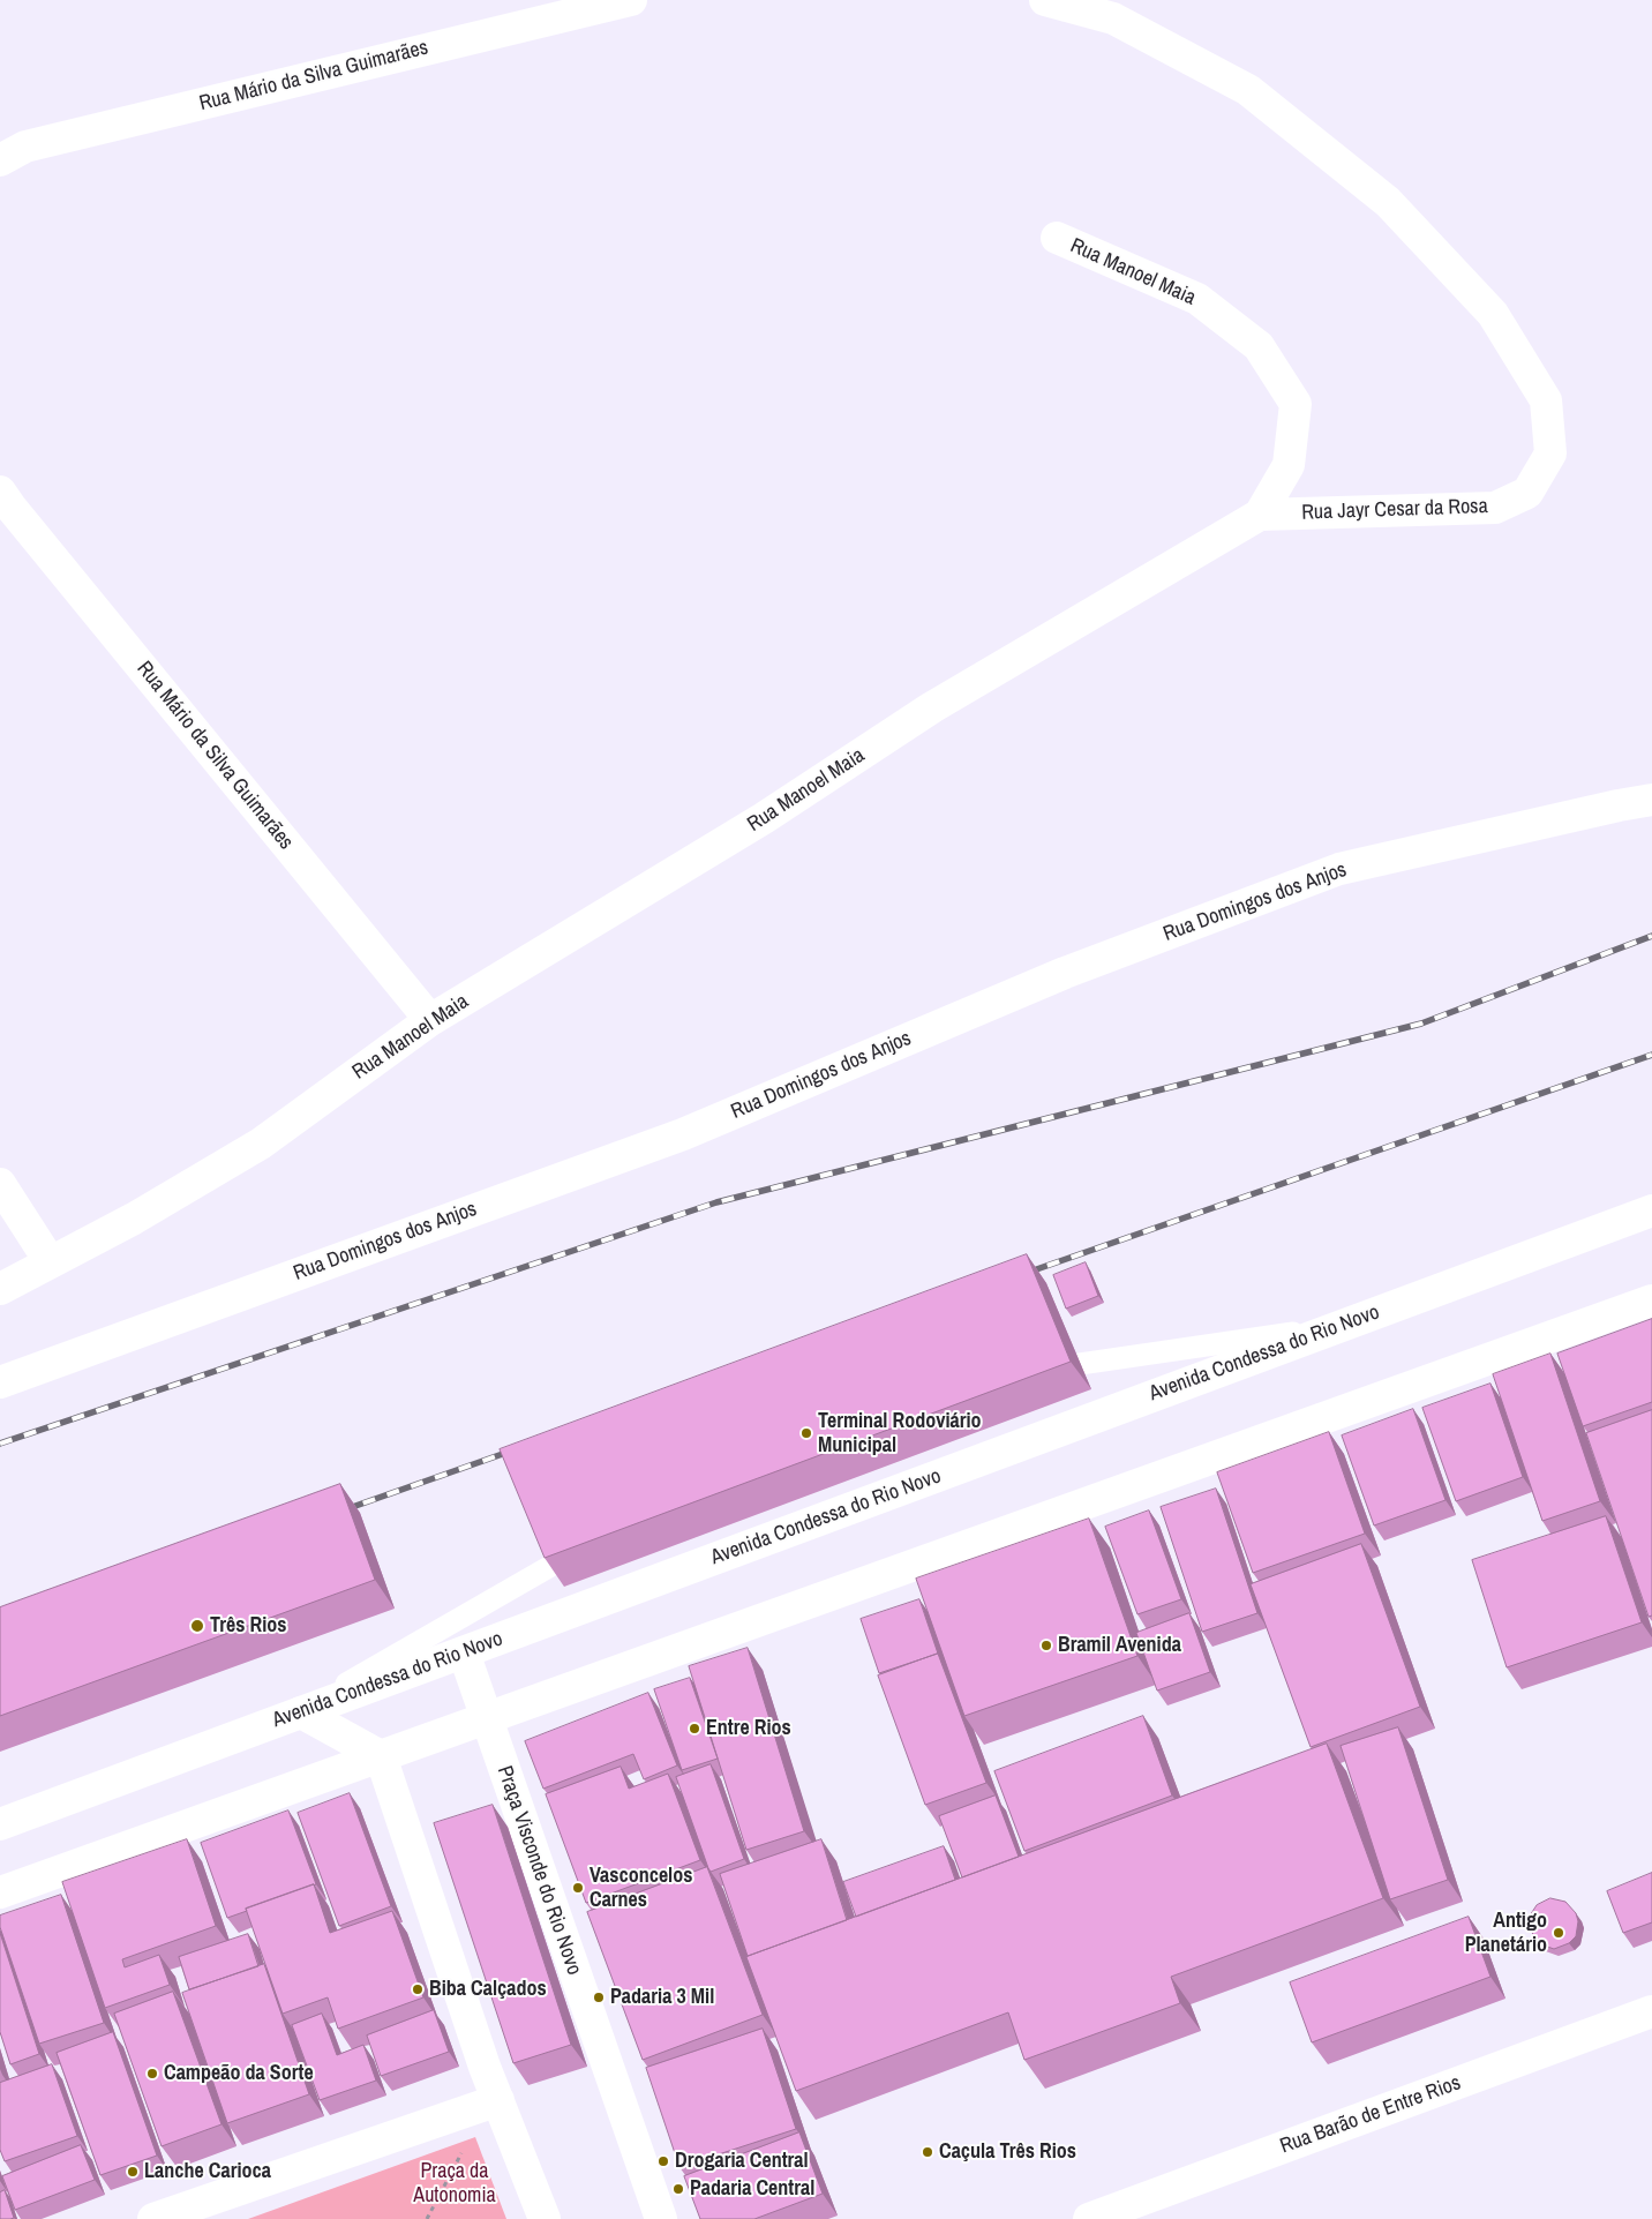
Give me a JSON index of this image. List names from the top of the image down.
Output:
{
  "streets": {
    "street": [
      "Rua Mário da Silva Guimarães",
      "Rua Manoel Maia",
      "Rua Jayr Cesar da Rosa",
      "Rua Domingos dos Anjos",
      "Avenida Condessa do Rio Novo",
      "Praça Visconde do Rio Novo",
      "Rua Barão de Entre Rios"
    ]
  },
  "crossings": [
    ["Rua Mário da Silva Guimarães", "Rua Manoel Maia"],
    ["Rua Manoel Maia", "Rua Jayr Cesar da Rosa"],
    ["Avenida Condessa do Rio Novo", "Praça Visconde do Rio Novo"]
  ],
  "parks": ["Praça da Autonomia"],
  "places": [
    "Terminal Rodoviário Municipal",
    "Três Rios",
    "Bramil Avenida",
    "Entre Rios",
    "Vasconcelos Carnes",
    "Antigo Planetário",
    "Biba Calçados",
    "Padaria 3 Mil",
    "Campeão da Sorte",
    "Caçula Três Rios",
    "Drogaria Central",
    "Lanche Carioca",
    "Padaria Central"
  ]
}
